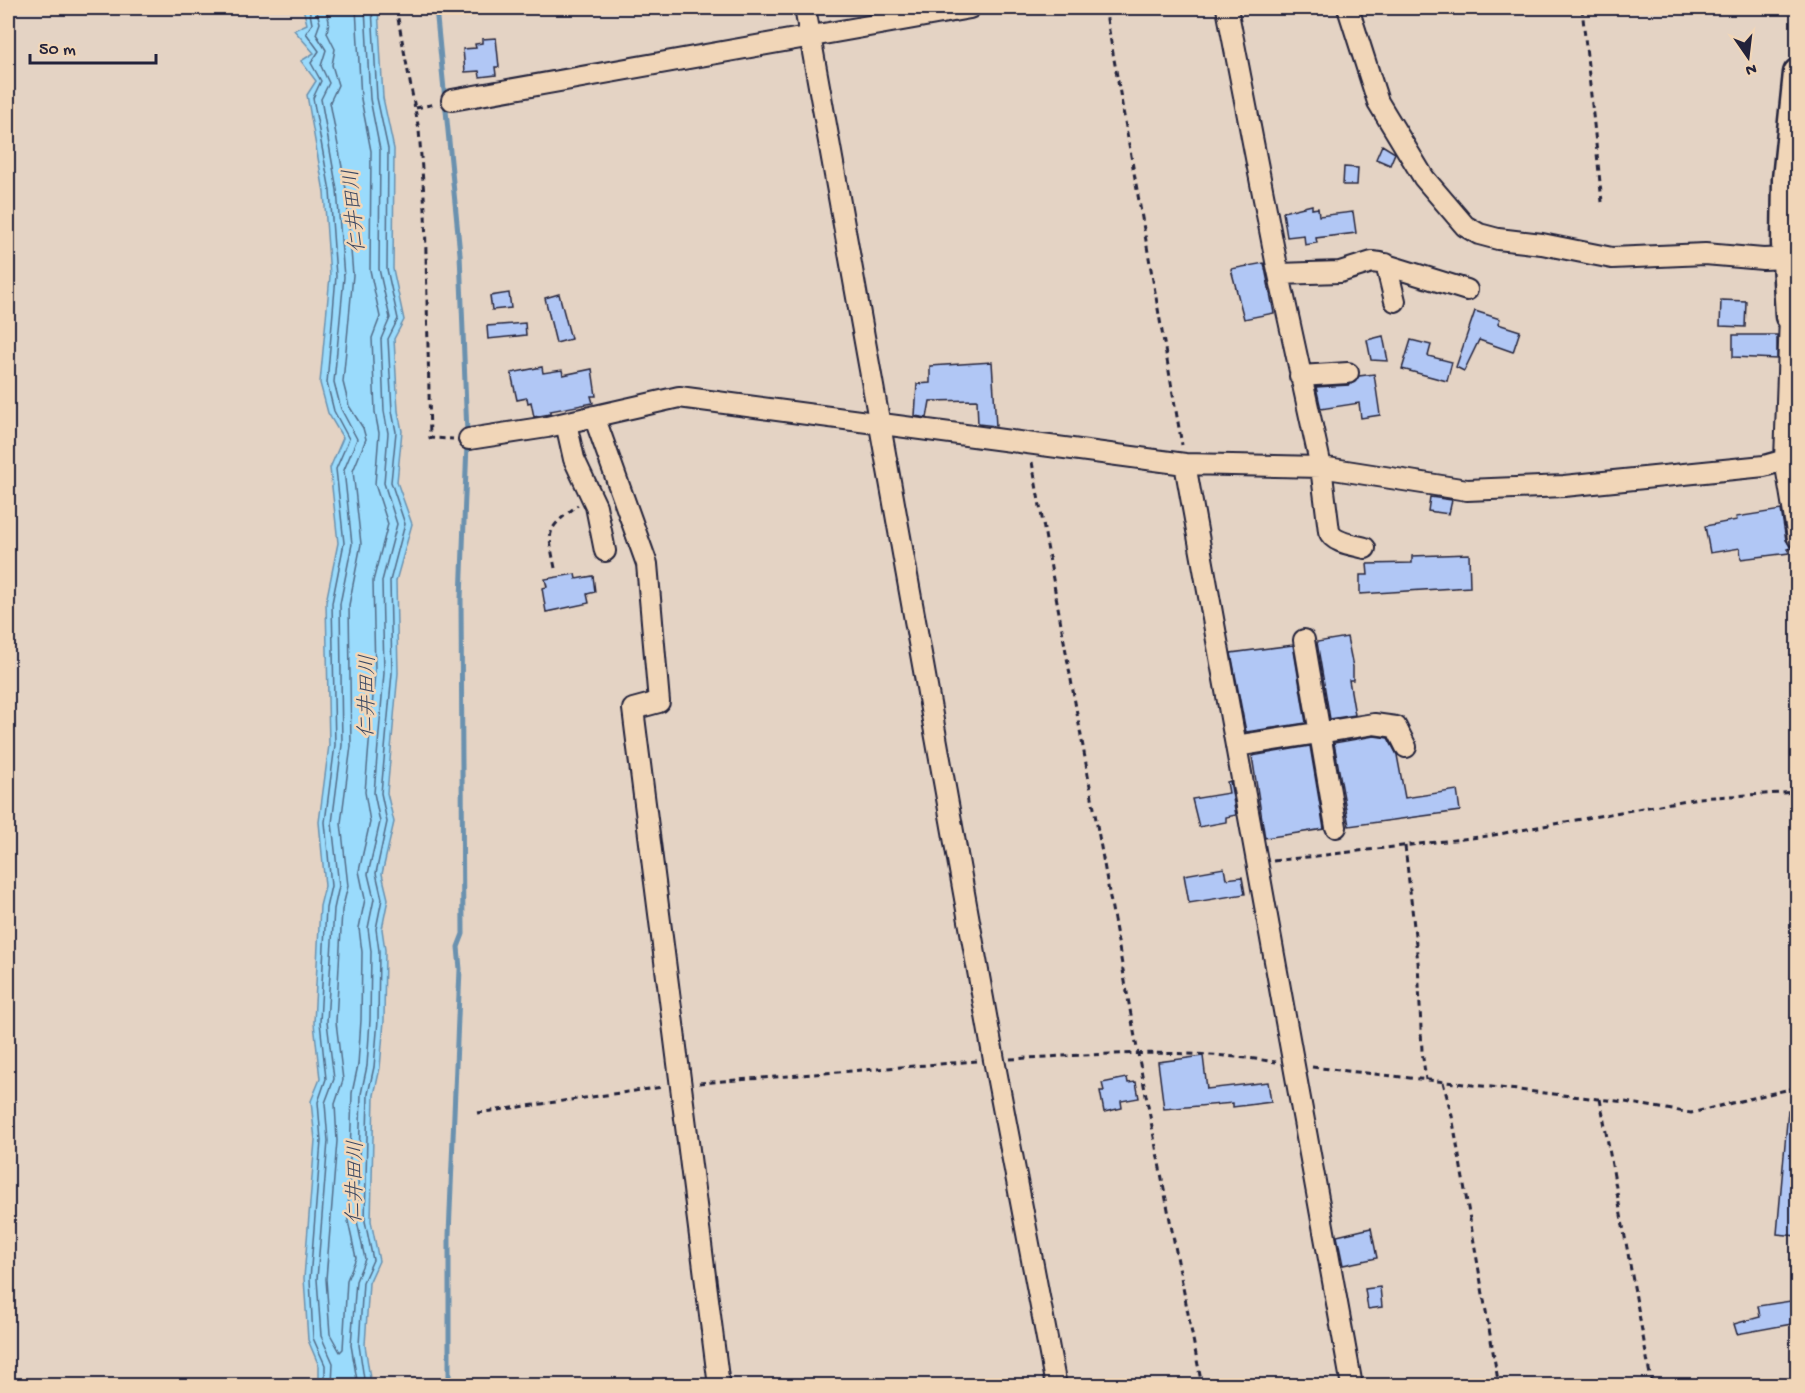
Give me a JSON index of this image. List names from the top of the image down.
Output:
{
  "water": ["仁井田川"],
  "scale_bar": "50 m",
  "north": "bottom"
}
